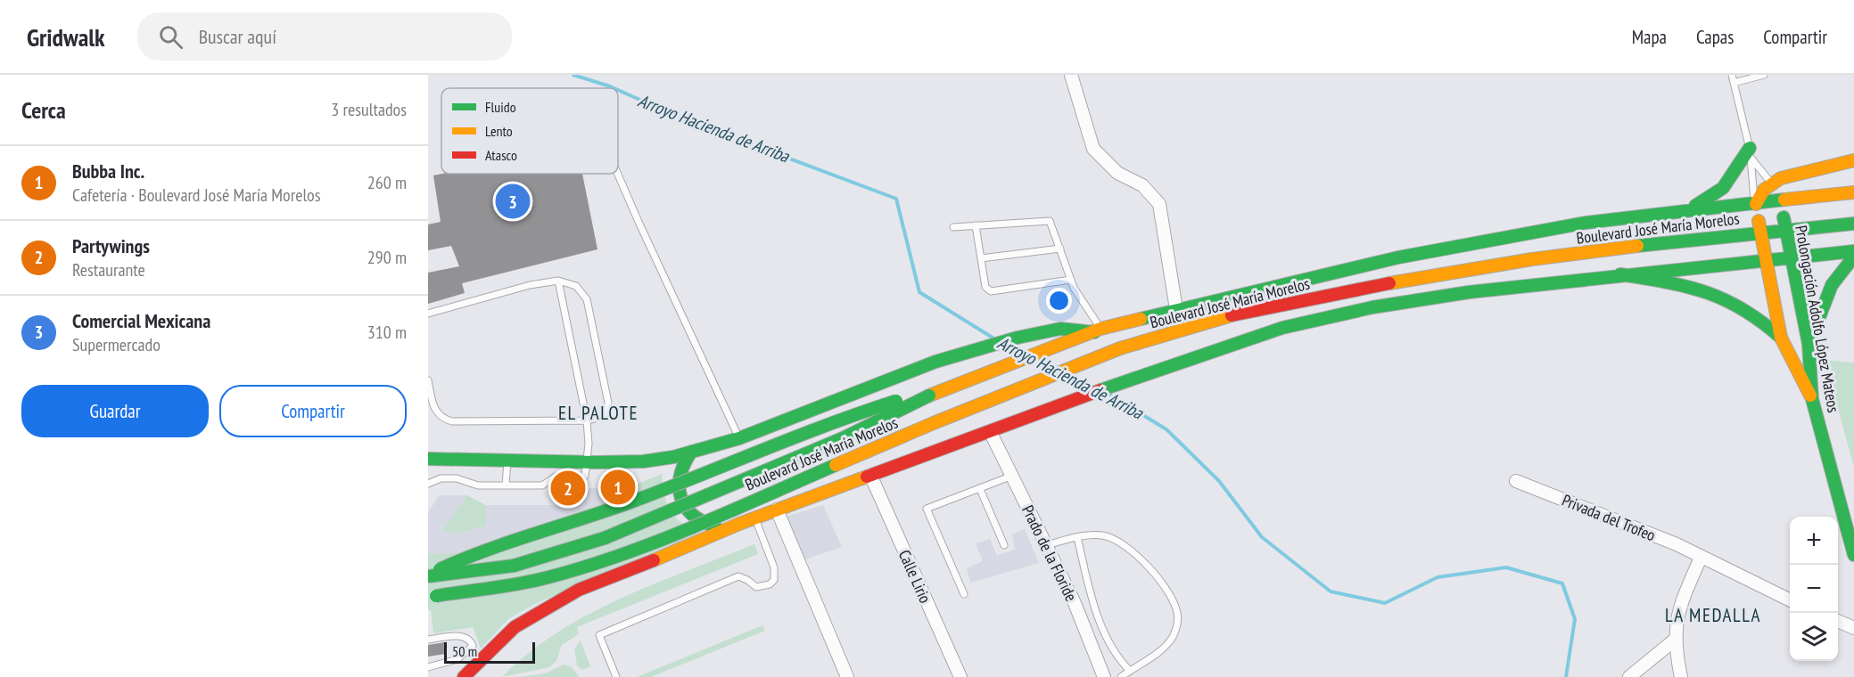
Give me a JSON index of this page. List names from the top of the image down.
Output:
{
  "streets": {
    "main road": ["Boulevard José María Morelos", "Prolongación Adolfo López Mateos"],
    "street": ["Privada del Trofeo", "Prado de la Floride", "Calle Lirio"]
  },
  "crossings": [
    ["Boulevard José María Morelos", "Prolongación Adolfo López Mateos"]
  ],
  "districts": ["EL PALOTE", "LA MEDALLA"],
  "water": ["Arroyo Hacienda de Arriba"],
  "legend": ["Fluido", "Lento", "Atasco"],
  "scale_bar": "50 m",
  "page": {
    "header": "Gridwalk",
    "search": "Buscar aquí",
    "nav": ["Mapa", "Capas", "Compartir"],
    "heading": ["Cerca", "3 resultados"],
    "list": [
      {
        "mark": "1",
        "name": "Bubba Inc.",
        "note": "Cafetería · Boulevard José María Morelos",
        "value": "260 m"
      },
      {
        "mark": "2",
        "name": "Partywings",
        "note": "Restaurante",
        "value": "290 m"
      },
      {
        "mark": "3",
        "name": "Comercial Mexicana",
        "note": "Supermercado",
        "value": "310 m"
      }
    ],
    "pins": ["3", "1", "2"],
    "buttons": ["Guardar", "Compartir"],
    "map_buttons": ["+", "−"],
    "scale": "50 m"
  }
}
